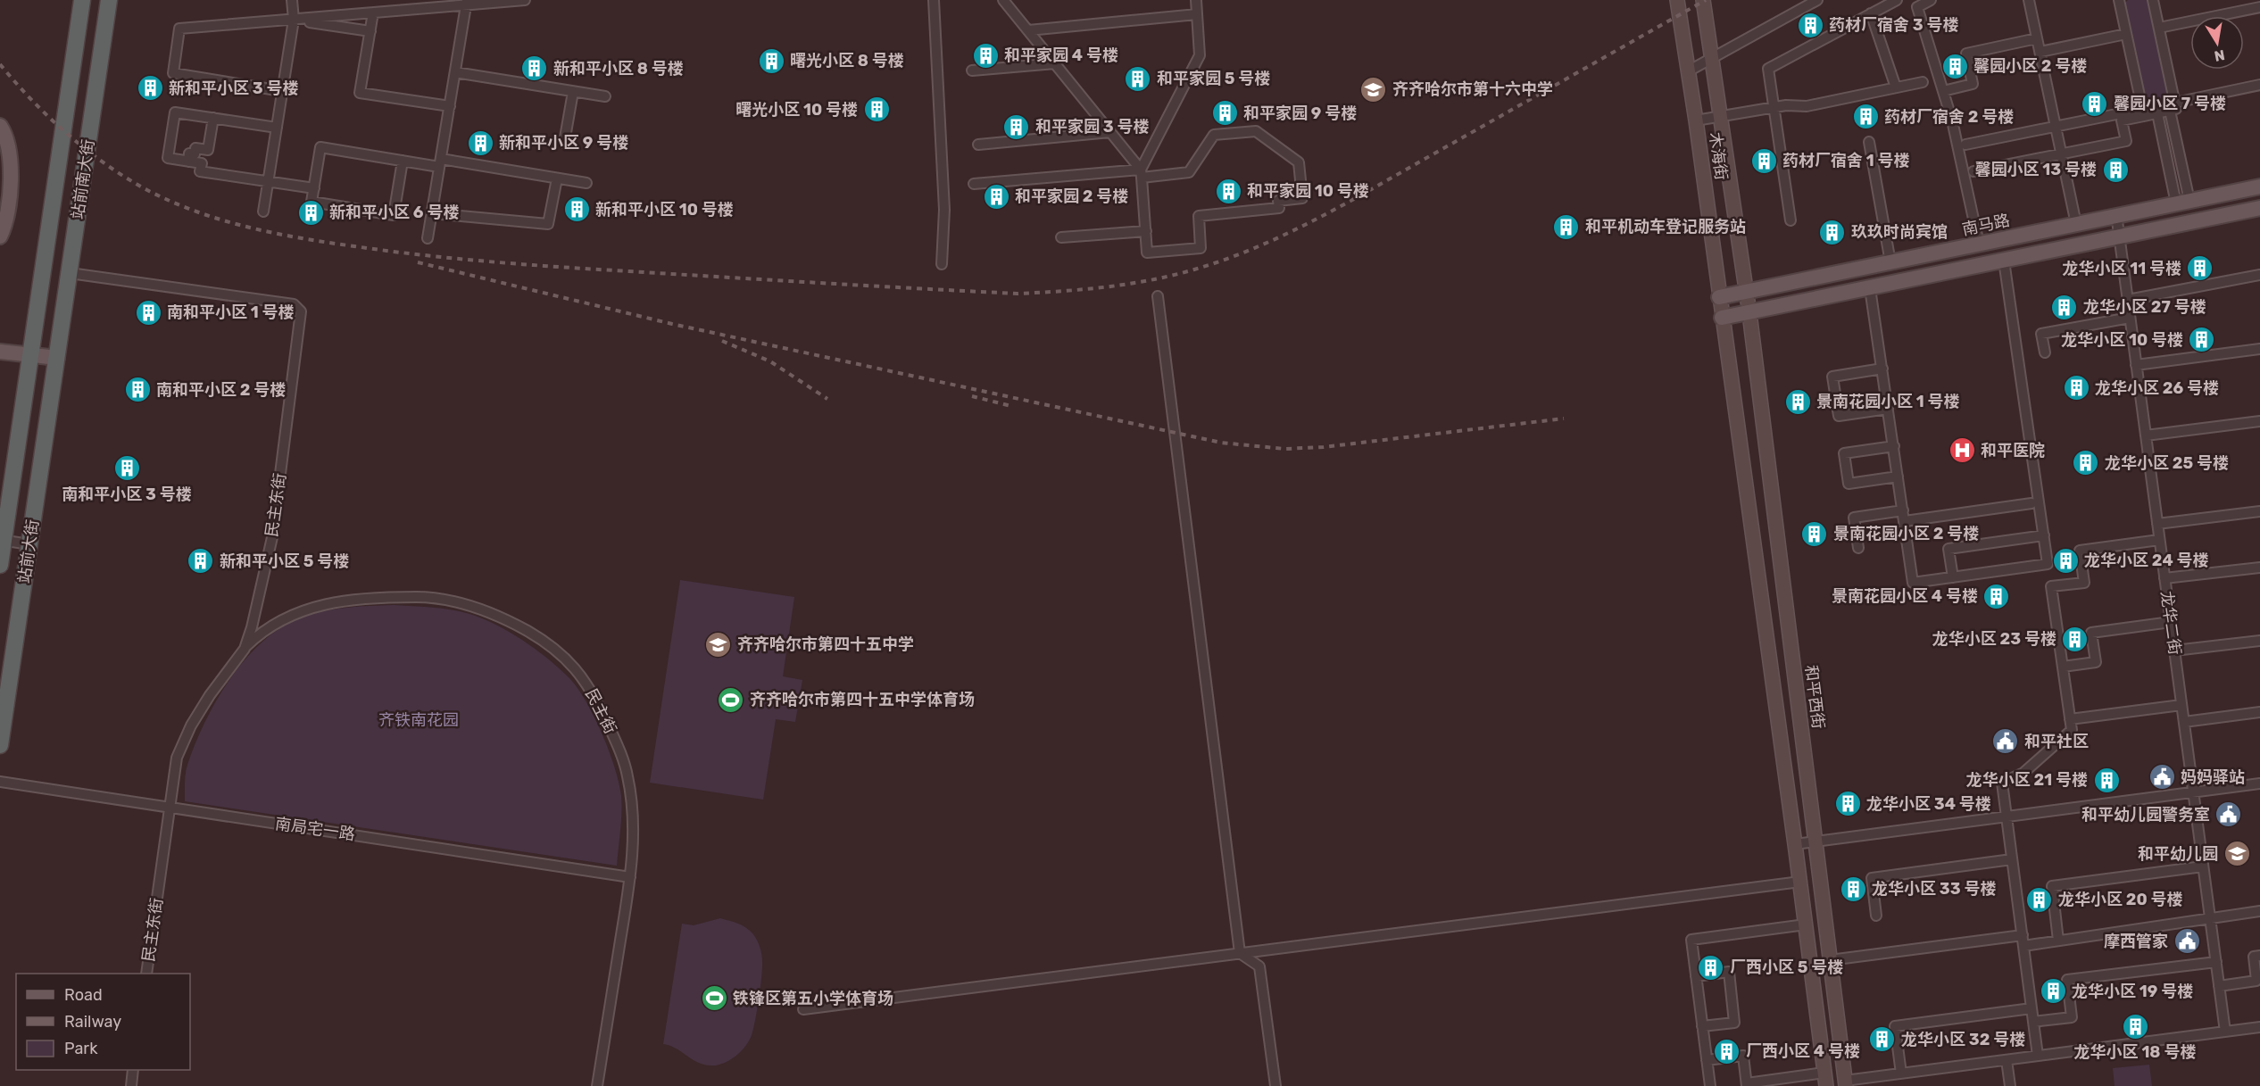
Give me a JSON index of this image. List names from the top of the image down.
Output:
{
  "streets": {
    "highway": ["站前南大街", "站前大街"],
    "main road": ["木海街", "南马路", "和平西街"],
    "street": [
      "民主东街",
      "龙华二街",
      "民主街",
      "南局宅一路"
    ]
  },
  "crossings": [
    ["木海街", "南马路"],
    ["木海街", "和平西街"],
    ["站前南大街", "民主东街"],
    ["站前南大街", "站前大街"],
    ["南马路", "龙华二街"],
    ["民主东街", "民主街"],
    ["民主东街", "南局宅一路"],
    ["民主街", "南局宅一路"]
  ],
  "parks": ["齐铁南花园"],
  "places": {
    "building": [
      "药材厂宿舍 3 号楼",
      "和平家园 4 号楼",
      "曙光小区 8 号楼",
      "馨园小区 2 号楼",
      "新和平小区 8 号楼",
      "和平家园 5 号楼",
      "新和平小区 3 号楼",
      "馨园小区 7 号楼",
      "曙光小区 10 号楼",
      "和平家园 9 号楼",
      "药材厂宿舍 2 号楼",
      "和平家园 3 号楼",
      "新和平小区 9 号楼",
      "药材厂宿舍 1 号楼",
      "馨园小区 13 号楼",
      "和平家园 10 号楼",
      "和平家园 2 号楼",
      "新和平小区 10 号楼",
      "新和平小区 6 号楼",
      "和平机动车登记服务站",
      "玖玖时尚宾馆",
      "龙华小区 11 号楼",
      "龙华小区 27 号楼",
      "南和平小区 1 号楼",
      "龙华小区 10 号楼",
      "龙华小区 26 号楼",
      "南和平小区 2 号楼",
      "景南花园小区 1 号楼",
      "龙华小区 25 号楼",
      "南和平小区 3 号楼",
      "景南花园小区 2 号楼",
      "龙华小区 24 号楼",
      "新和平小区 5 号楼",
      "景南花园小区 4 号楼",
      "龙华小区 23 号楼",
      "龙华小区 21 号楼",
      "龙华小区 34 号楼",
      "龙华小区 33 号楼",
      "龙华小区 20 号楼",
      "厂西小区 5 号楼",
      "龙华小区 19 号楼",
      "龙华小区 18 号楼",
      "龙华小区 32 号楼",
      "厂西小区 4 号楼"
    ],
    "school or university": ["齐齐哈尔市第十六中学", "齐齐哈尔市第四十五中学", "和平幼儿园"],
    "hospital": ["和平医院"],
    "sports": ["齐齐哈尔市第四十五中学体育场", "铁锋区第五小学体育场"],
    "public building": [
      "和平社区",
      "妈妈驿站",
      "和平幼儿园警务室",
      "摩西管家"
    ]
  },
  "legend": ["Road", "Railway", "Park"],
  "north": "bottom"
}
